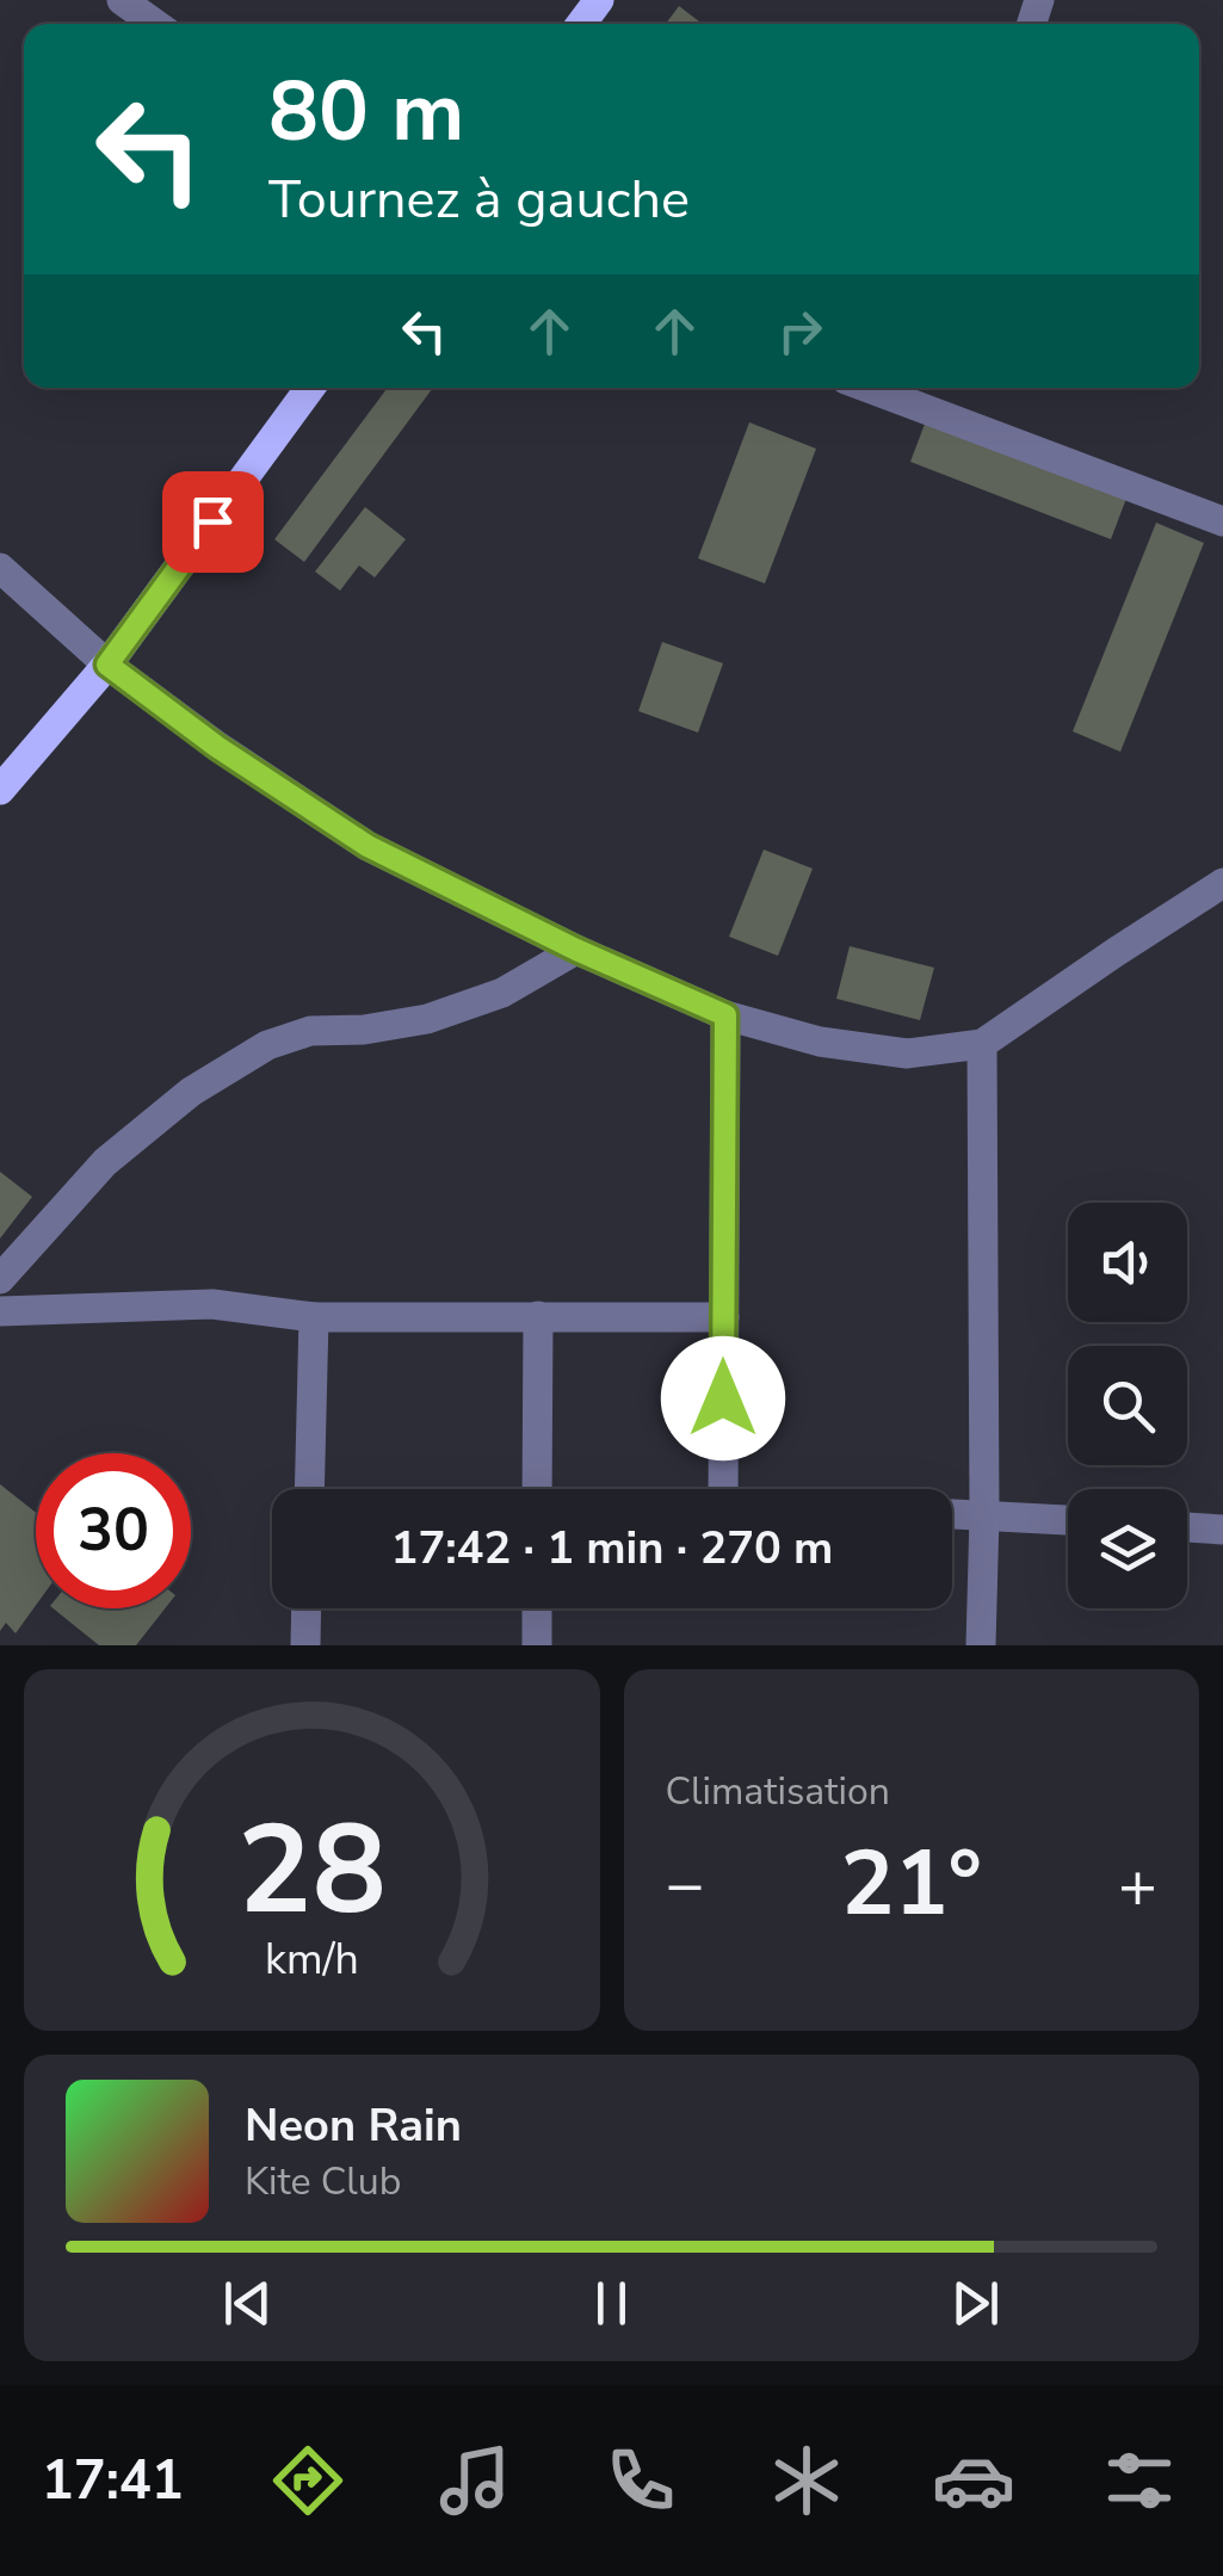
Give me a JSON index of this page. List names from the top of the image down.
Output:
{
  "page": {
    "turn": ["80 m", "Tournez à gauche"],
    "limit": "30",
    "trip": "17:42 · 1 min · 270 m",
    "tile": "Climatisation",
    "heat": ["−", "21°", "+"],
    "song": ["Neon Rain", "Kite Club"],
    "tabs": "17:41",
    "gauge": ["28", "km/h"]
  }
}
